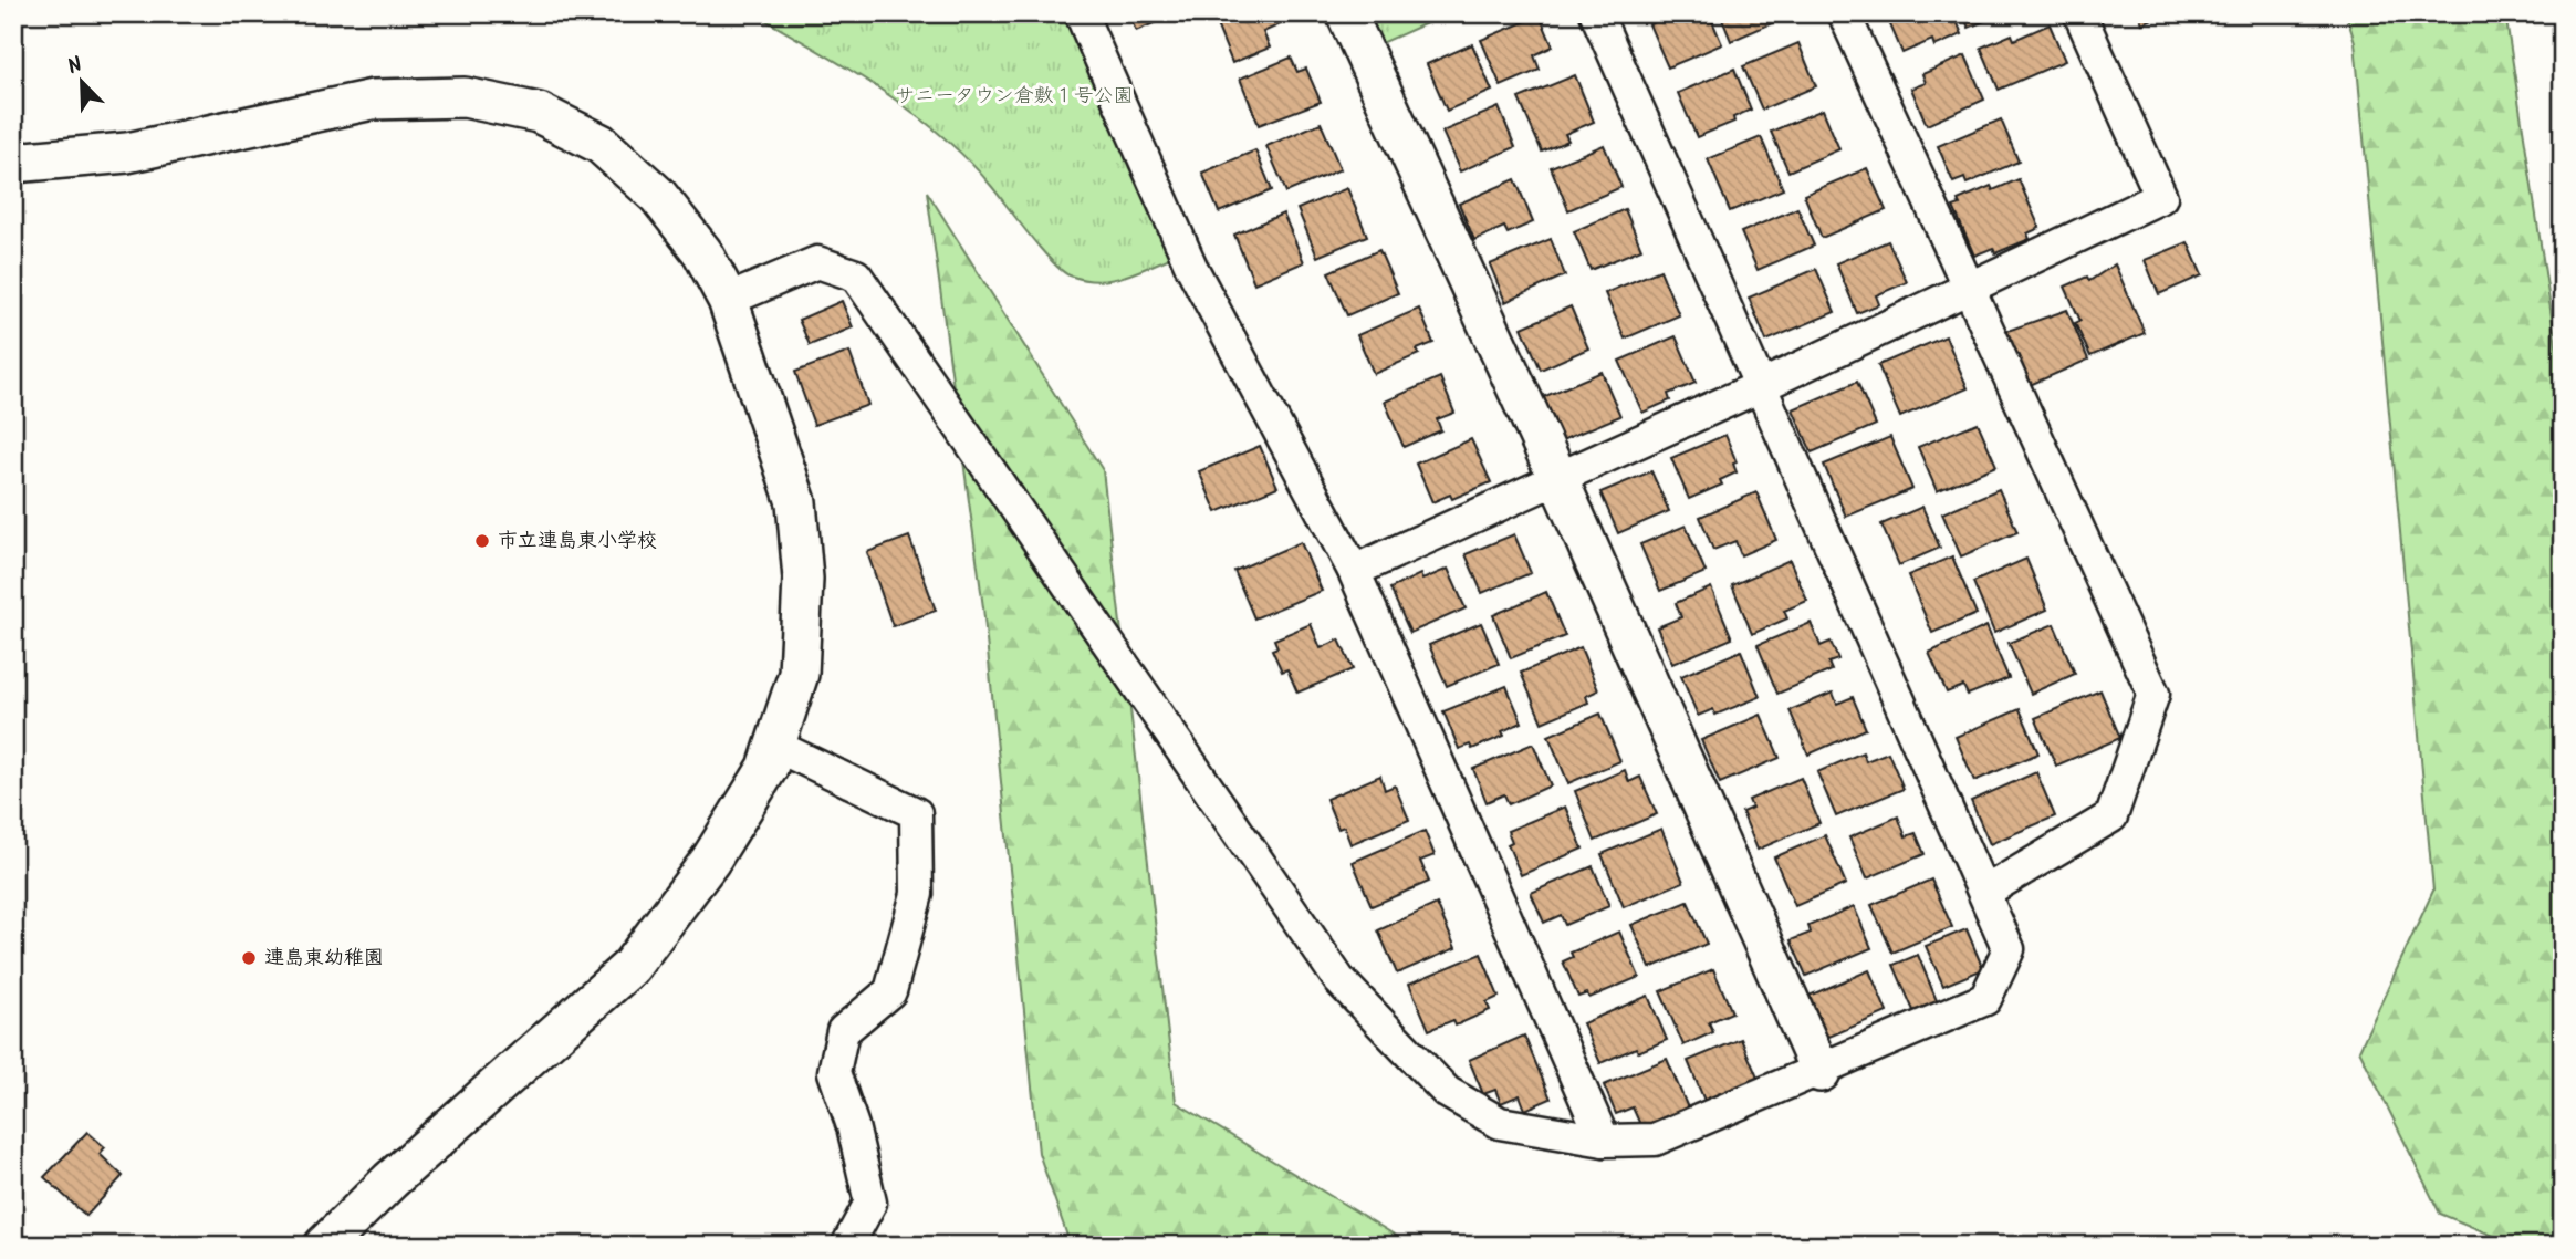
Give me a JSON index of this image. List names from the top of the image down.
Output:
{
  "parks": ["サニータウン倉敷１号公園"],
  "places": ["市立連島東小学校", "連島東幼稚園"],
  "north": "top left"
}
